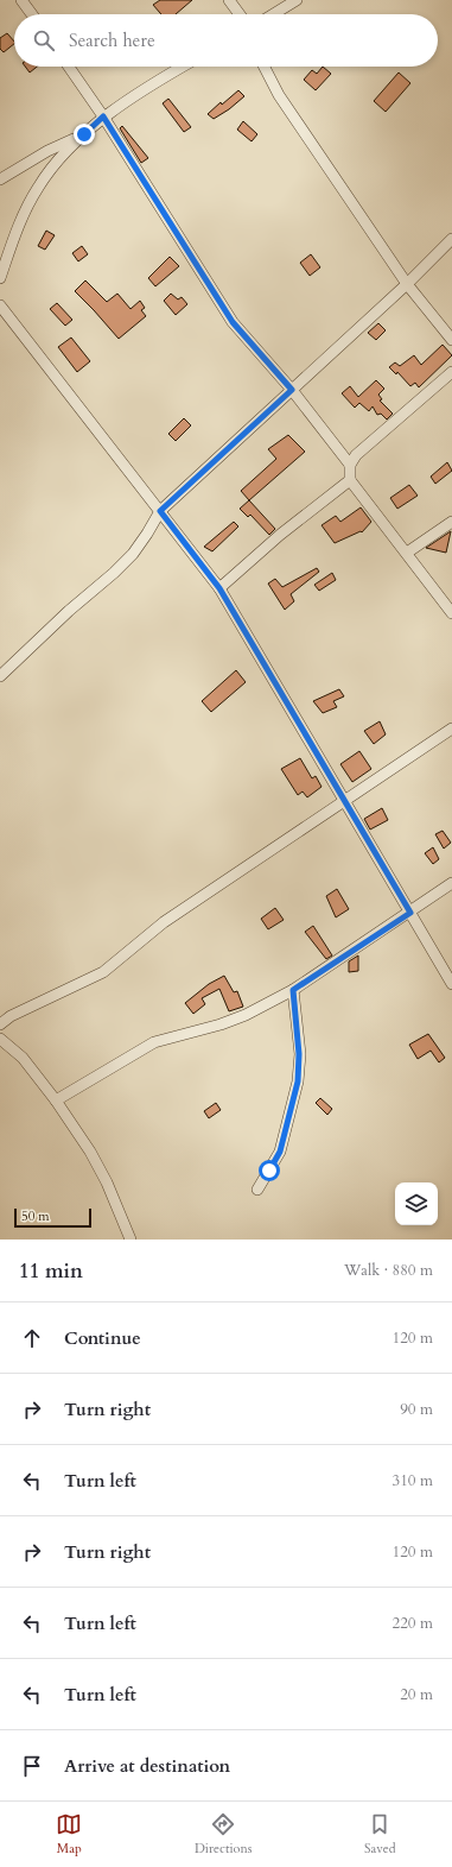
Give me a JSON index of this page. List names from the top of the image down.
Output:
{
  "scale_bar": "50 m",
  "page": {
    "search": "Search here",
    "scale": "50 m",
    "heading": ["11 min", "Walk · 880 m"],
    "list": [
      ["Continue", "120 m"],
      ["Turn right", "90 m"],
      ["Turn left", "310 m"],
      ["Turn right", "120 m"],
      ["Turn left", "220 m"],
      ["Turn left", "20 m"],
      "Arrive at destination"
    ],
    "nav": ["Map", "Directions", "Saved"]
  }
}
